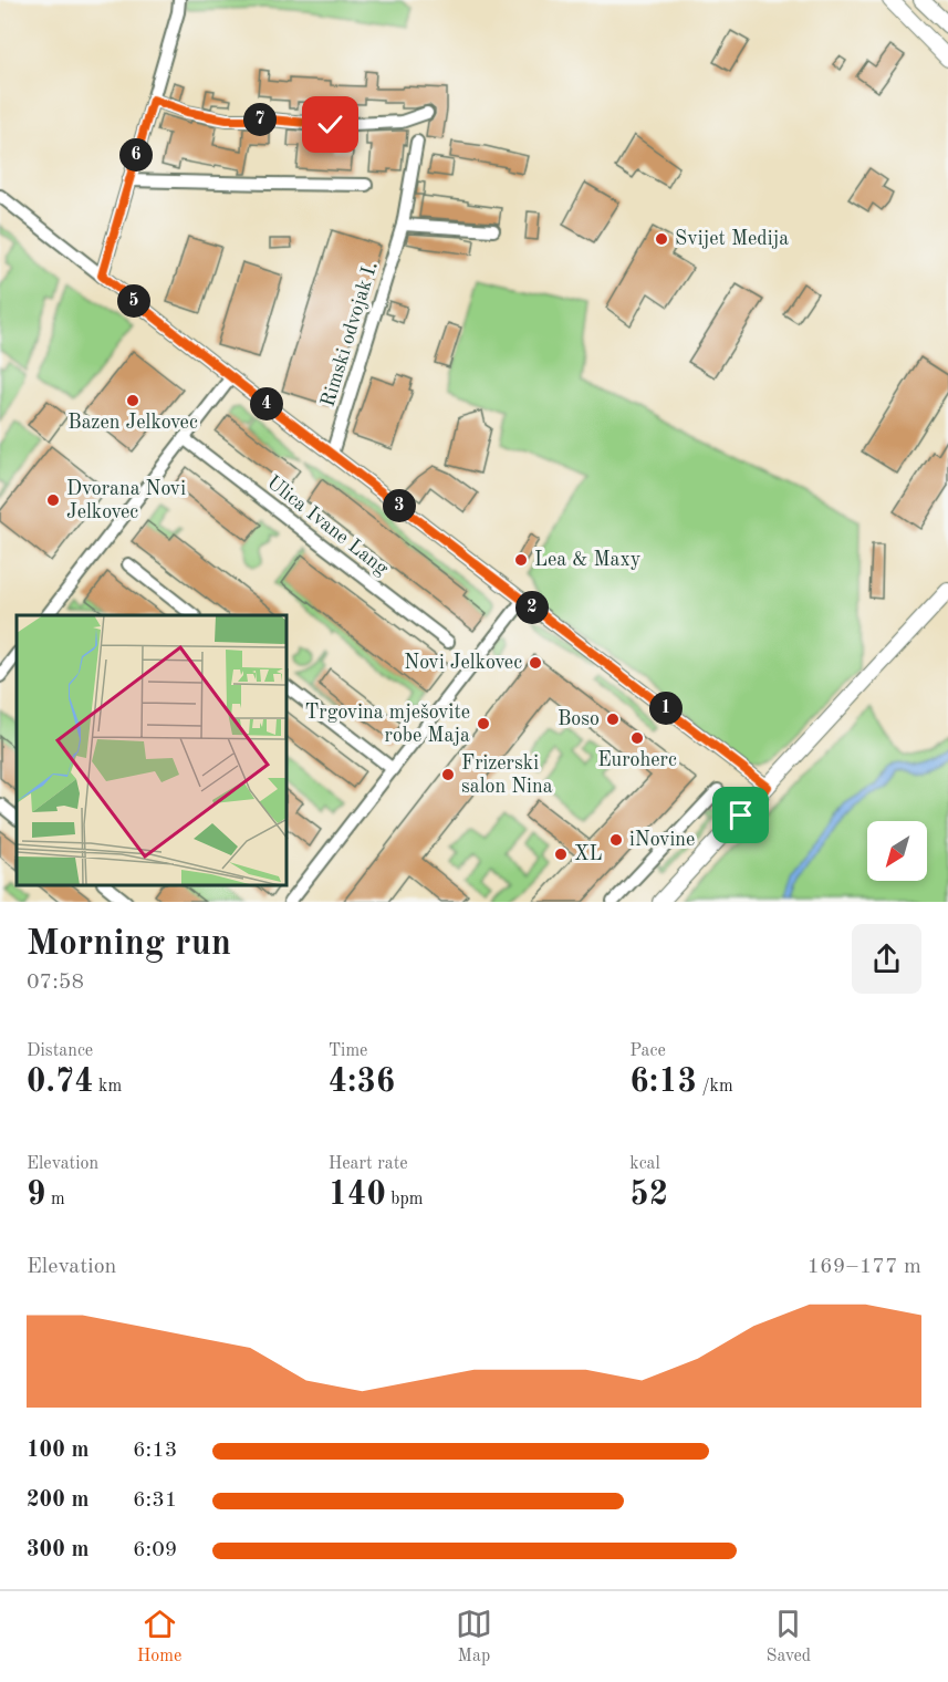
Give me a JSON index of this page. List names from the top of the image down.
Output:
{
  "streets": {
    "street": ["Rimski odvojak I.", "Ulica Ivane Lang"]
  },
  "places": [
    "Svijet Medija",
    "Bazen Jelkovec",
    "Dvorana Novi Jelkovec",
    "Lea & Maxy",
    "Novi Jelkovec",
    "Boso",
    "Trgovina mješovite robe Maja",
    "Euroherc",
    "Frizerski salon Nina",
    "iNovine",
    "XL"
  ],
  "north": "bottom left",
  "page": {
    "pins": [
      "7",
      "6",
      "5",
      "4",
      "3",
      "2",
      "1"
    ],
    "heading": ["Morning run", "07:58"],
    "stats": [
      ["Distance", "0.74 km"],
      ["Time", "4:36"],
      ["Pace", "6:13 /km"],
      ["Elevation", "9 m"],
      ["Heart rate", "140 bpm"],
      ["kcal", "52"]
    ],
    "chart": ["Elevation", "169–177 m"],
    "list": [
      {
        "name": "100 m",
        "note": "6:13"
      },
      {
        "name": "200 m",
        "note": "6:31"
      },
      {
        "name": "300 m",
        "note": "6:09"
      }
    ],
    "tabs": ["Home", "Map", "Saved"]
  }
}
